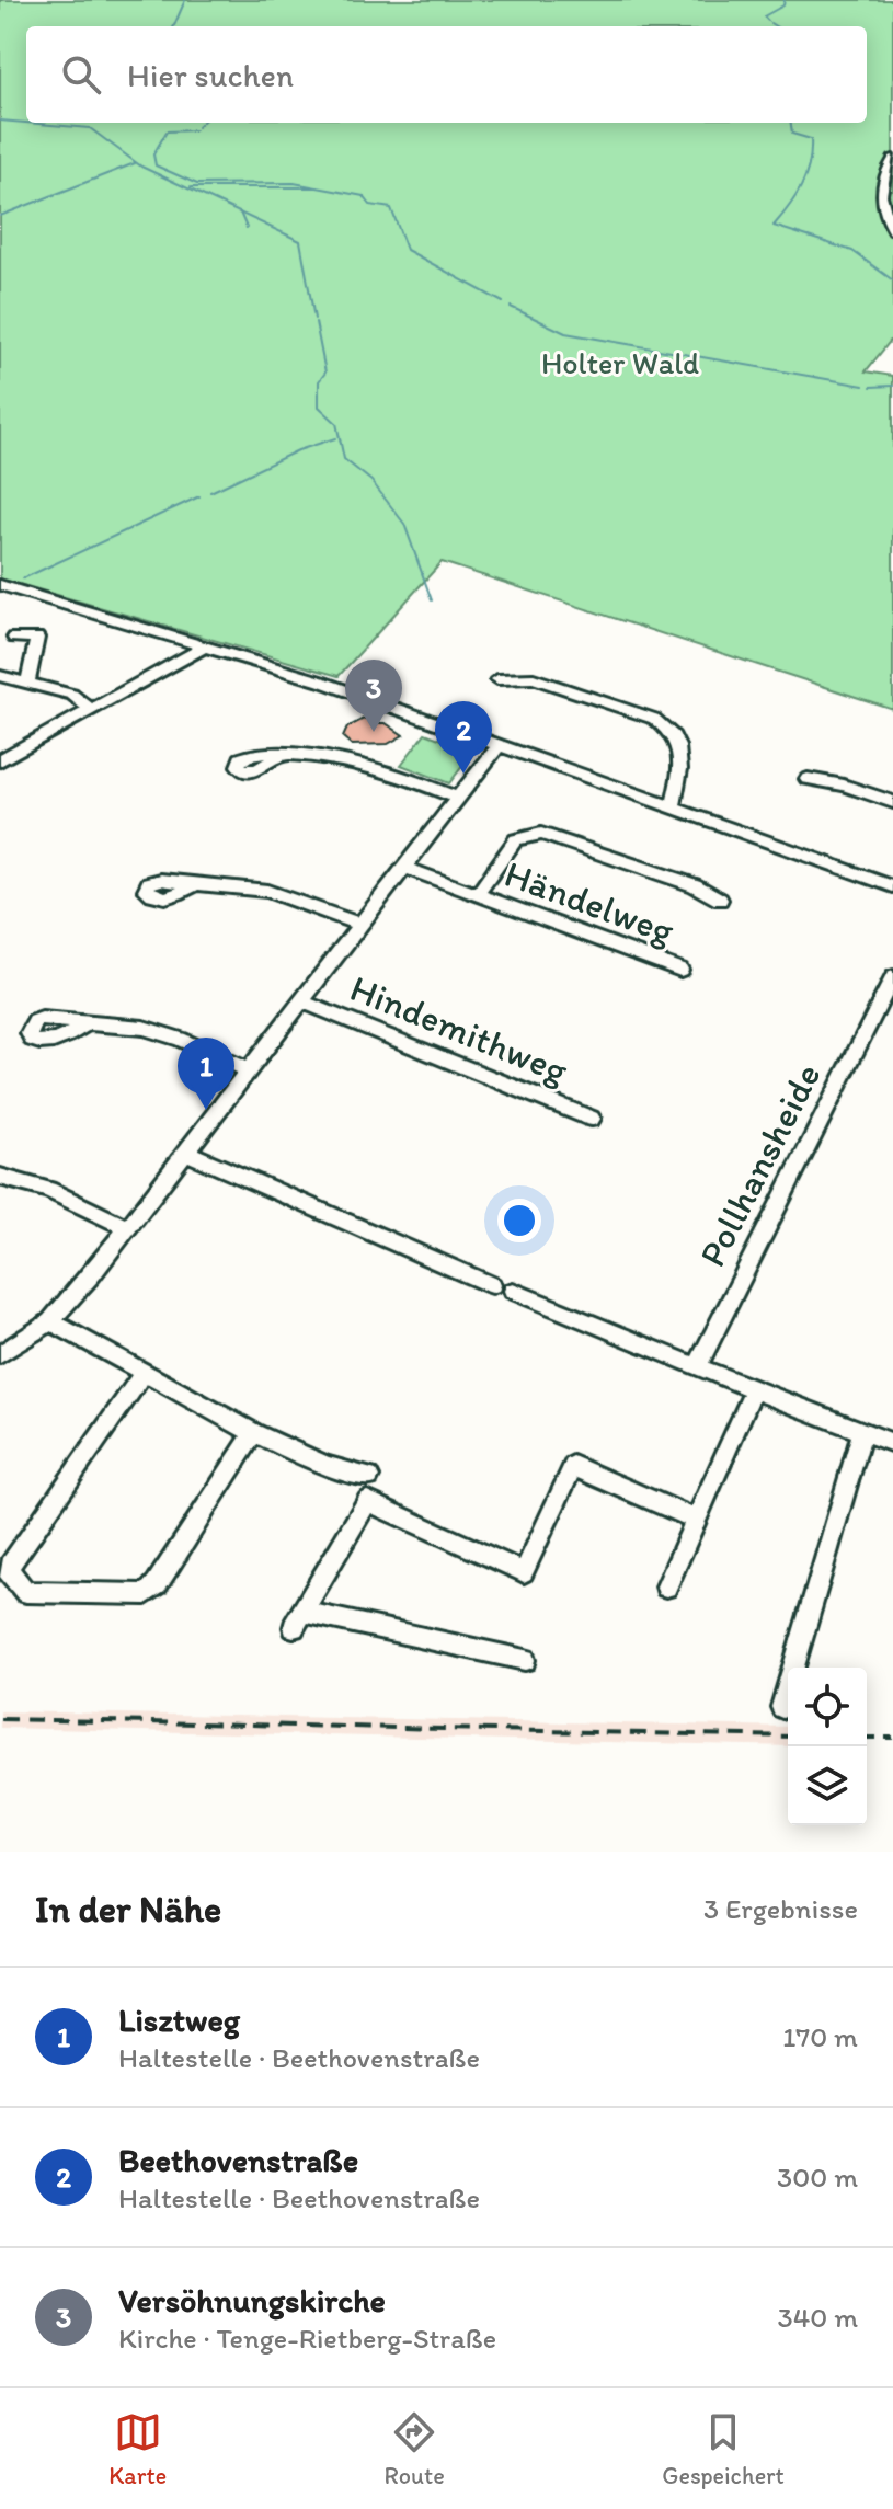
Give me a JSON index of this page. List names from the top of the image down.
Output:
{
  "streets": {
    "street": ["Händelweg", "Hindemithweg", "Pollhansheide"]
  },
  "parks": ["Holter Wald"],
  "page": {
    "search": "Hier suchen",
    "pins": ["3", "2", "1"],
    "heading": ["In der Nähe", "3 Ergebnisse"],
    "list": [
      {
        "mark": "1",
        "name": "Lisztweg",
        "note": "Haltestelle · Beethovenstraße",
        "value": "170 m"
      },
      {
        "mark": "2",
        "name": "Beethovenstraße",
        "note": "Haltestelle · Beethovenstraße",
        "value": "300 m"
      },
      {
        "mark": "3",
        "name": "Versöhnungskirche",
        "note": "Kirche · Tenge-Rietberg-Straße",
        "value": "340 m"
      }
    ],
    "nav": ["Karte", "Route", "Gespeichert"]
  }
}
